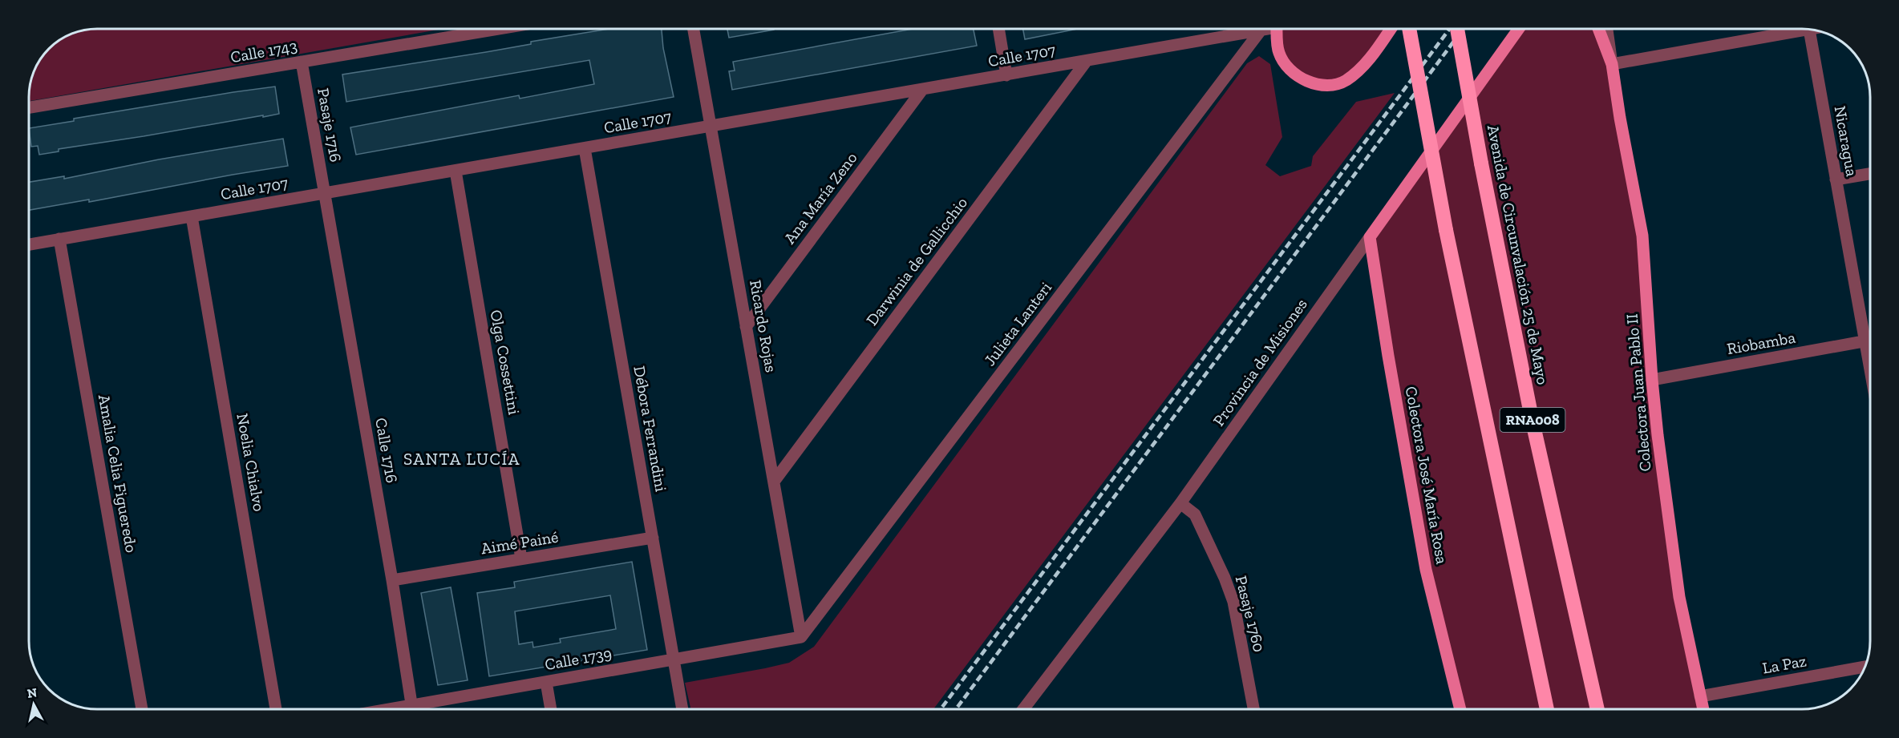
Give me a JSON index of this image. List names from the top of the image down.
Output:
{
  "streets": {
    "highway": ["Avenida de Circunvalación 25 de Mayo", "RNA008"],
    "main road": ["Provincia de Misiones", "Colectora Juan Pablo II", "Colectora José María Rosa"],
    "street": [
      "Calle 1743",
      "Calle 1707",
      "Pasaje 1716",
      "Nicaragua",
      "Ana María Zeno",
      "Darwinia de Gallicchio",
      "Julieta Lanteri",
      "Ricardo Rojas",
      "Riobamba",
      "Olga Cossettini",
      "Débora Ferrandini",
      "Calle 1716",
      "Noelia Chialvo",
      "Amalia Celia Figueredo",
      "Aimé Painé",
      "Pasaje 1760",
      "Calle 1739",
      "La Paz"
    ]
  },
  "crossings": [
    ["Calle 1743", "Pasaje 1716"],
    ["Calle 1707", "Pasaje 1716"],
    ["Calle 1707", "Ana María Zeno"],
    ["Calle 1707", "Darwinia de Gallicchio"],
    ["Calle 1707", "Julieta Lanteri"],
    ["Calle 1707", "Ricardo Rojas"],
    ["Calle 1707", "Olga Cossettini"],
    ["Calle 1707", "Débora Ferrandini"],
    ["Calle 1707", "Calle 1716"],
    ["Calle 1707", "Noelia Chialvo"],
    ["Calle 1707", "Amalia Celia Figueredo"],
    ["Pasaje 1716", "Calle 1716"],
    ["Ana María Zeno", "Ricardo Rojas"],
    ["Darwinia de Gallicchio", "Ricardo Rojas"],
    ["Julieta Lanteri", "Ricardo Rojas"],
    ["Julieta Lanteri", "Calle 1739"],
    ["Ricardo Rojas", "Calle 1739"],
    ["Riobamba", "Colectora Juan Pablo II"],
    ["Olga Cossettini", "Aimé Painé"],
    ["Provincia de Misiones", "Colectora José María Rosa"],
    ["Provincia de Misiones", "Pasaje 1760"],
    ["Colectora Juan Pablo II", "La Paz"],
    ["Débora Ferrandini", "Aimé Painé"],
    ["Débora Ferrandini", "Calle 1739"],
    ["Calle 1716", "Aimé Painé"]
  ],
  "districts": ["SANTA LUCÍA"],
  "north": "top"
}
